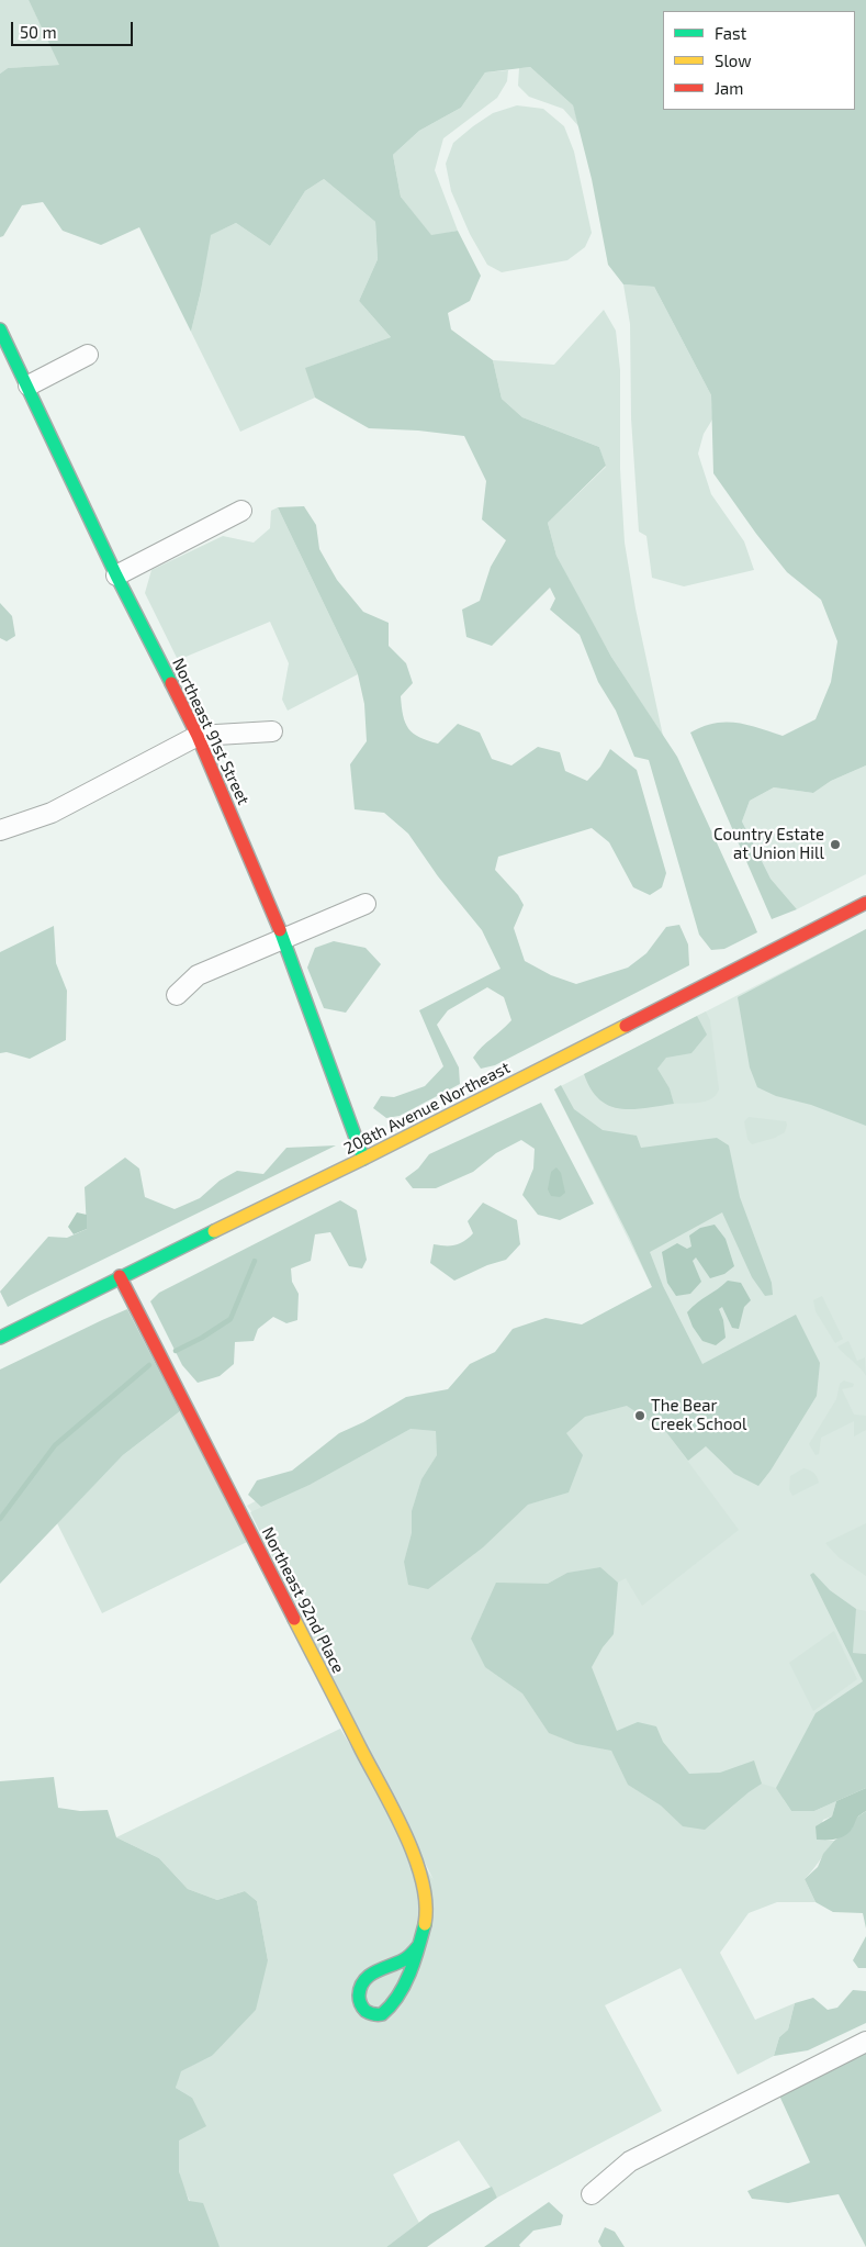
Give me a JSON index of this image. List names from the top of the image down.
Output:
{
  "streets": {
    "street": ["Northeast 91st Street", "208th Avenue Northeast", "Northeast 92nd Place"]
  },
  "crossings": [
    ["Northeast 91st Street", "208th Avenue Northeast"],
    ["208th Avenue Northeast", "Northeast 92nd Place"]
  ],
  "places": ["Country Estate at Union Hill", "The Bear Creek School"],
  "legend": ["Fast", "Slow", "Jam"],
  "scale_bar": "50 m"
}
